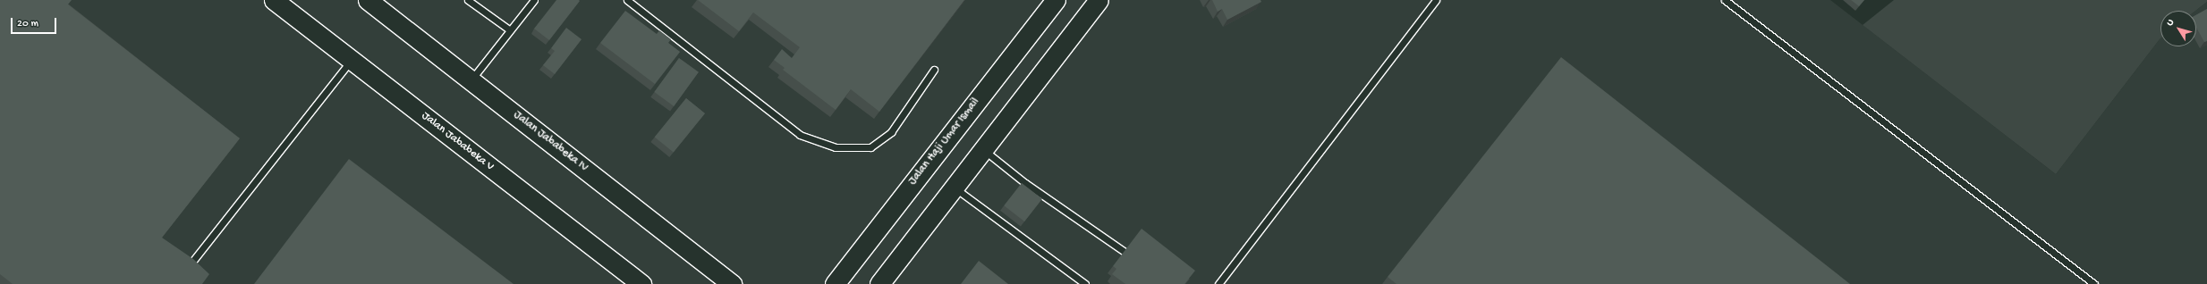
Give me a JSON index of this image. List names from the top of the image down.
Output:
{
  "streets": {
    "street": ["Jalan Jababeka V", "Jalan Jababeka IV", "Jalan Haji Umar Ismail"]
  },
  "scale_bar": "20 m",
  "north": "top left"
}
